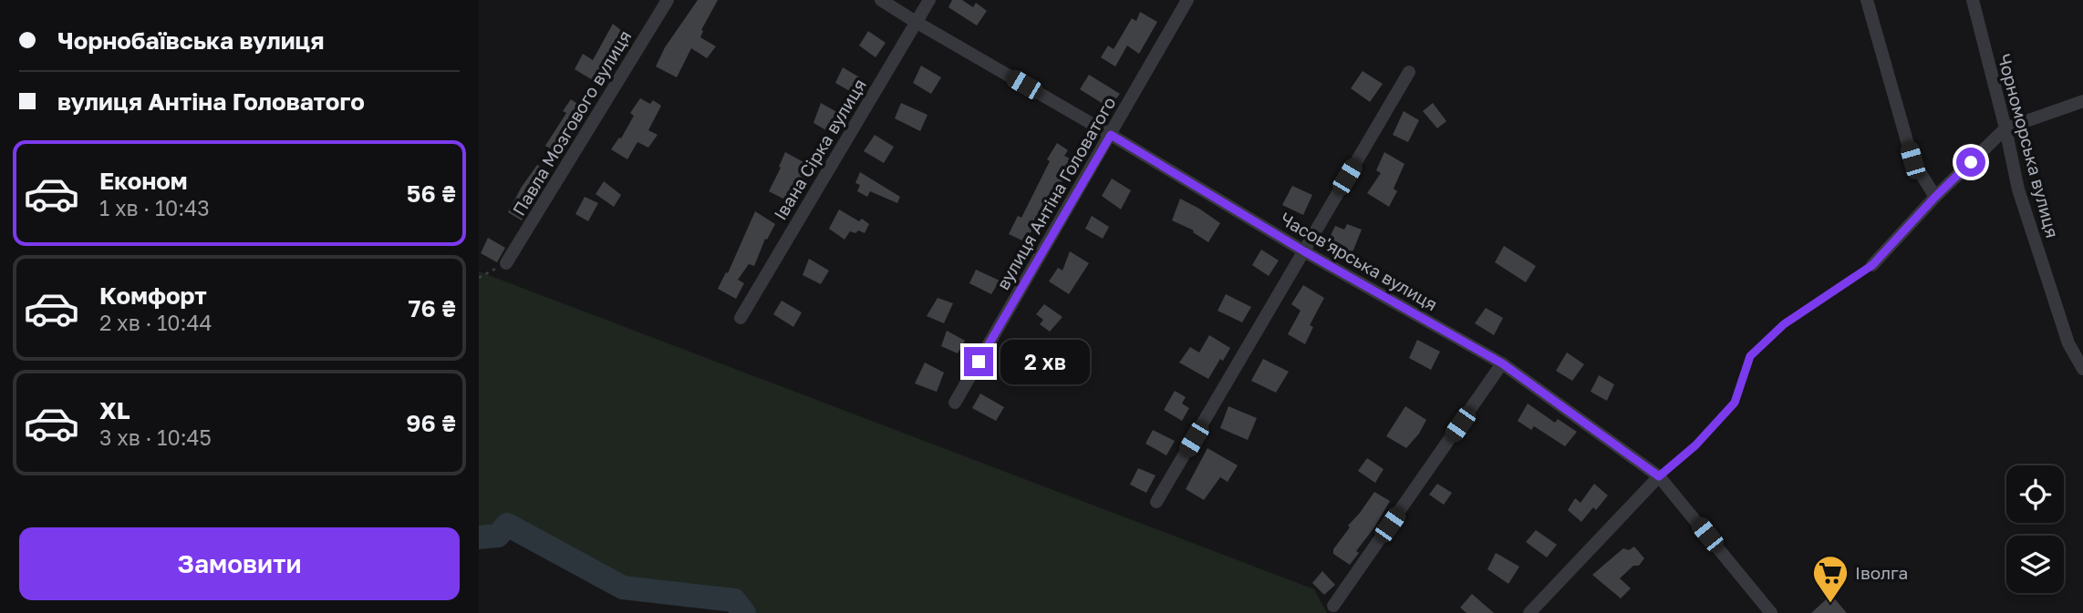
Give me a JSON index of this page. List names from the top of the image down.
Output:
{
  "streets": {
    "street": [
      "Павла Мозгового вулиця",
      "Чорноморська вулиця",
      "Івана Сірка вулиця",
      "вулиця Антіна Головатого",
      "Часов'ярська вулиця"
    ]
  },
  "crossings": [
    ["Івана Сірка вулиця", "Часов'ярська вулиця"],
    ["вулиця Антіна Головатого", "Часов'ярська вулиця"]
  ],
  "places": {
    "supermarket": ["Іволга"]
  },
  "page": {
    "banner": ["Чорнобаївська вулиця", "вулиця Антіна Головатого"],
    "list": [
      {
        "name": "Економ",
        "note": "1 хв · 10:43",
        "value": "56 ₴"
      },
      {
        "name": "Комфорт",
        "note": "2 хв · 10:44",
        "value": "76 ₴"
      },
      {
        "name": "XL",
        "note": "3 хв · 10:45",
        "value": "96 ₴"
      }
    ],
    "bubble": "2 хв",
    "buttons": "Замовити"
  }
}
